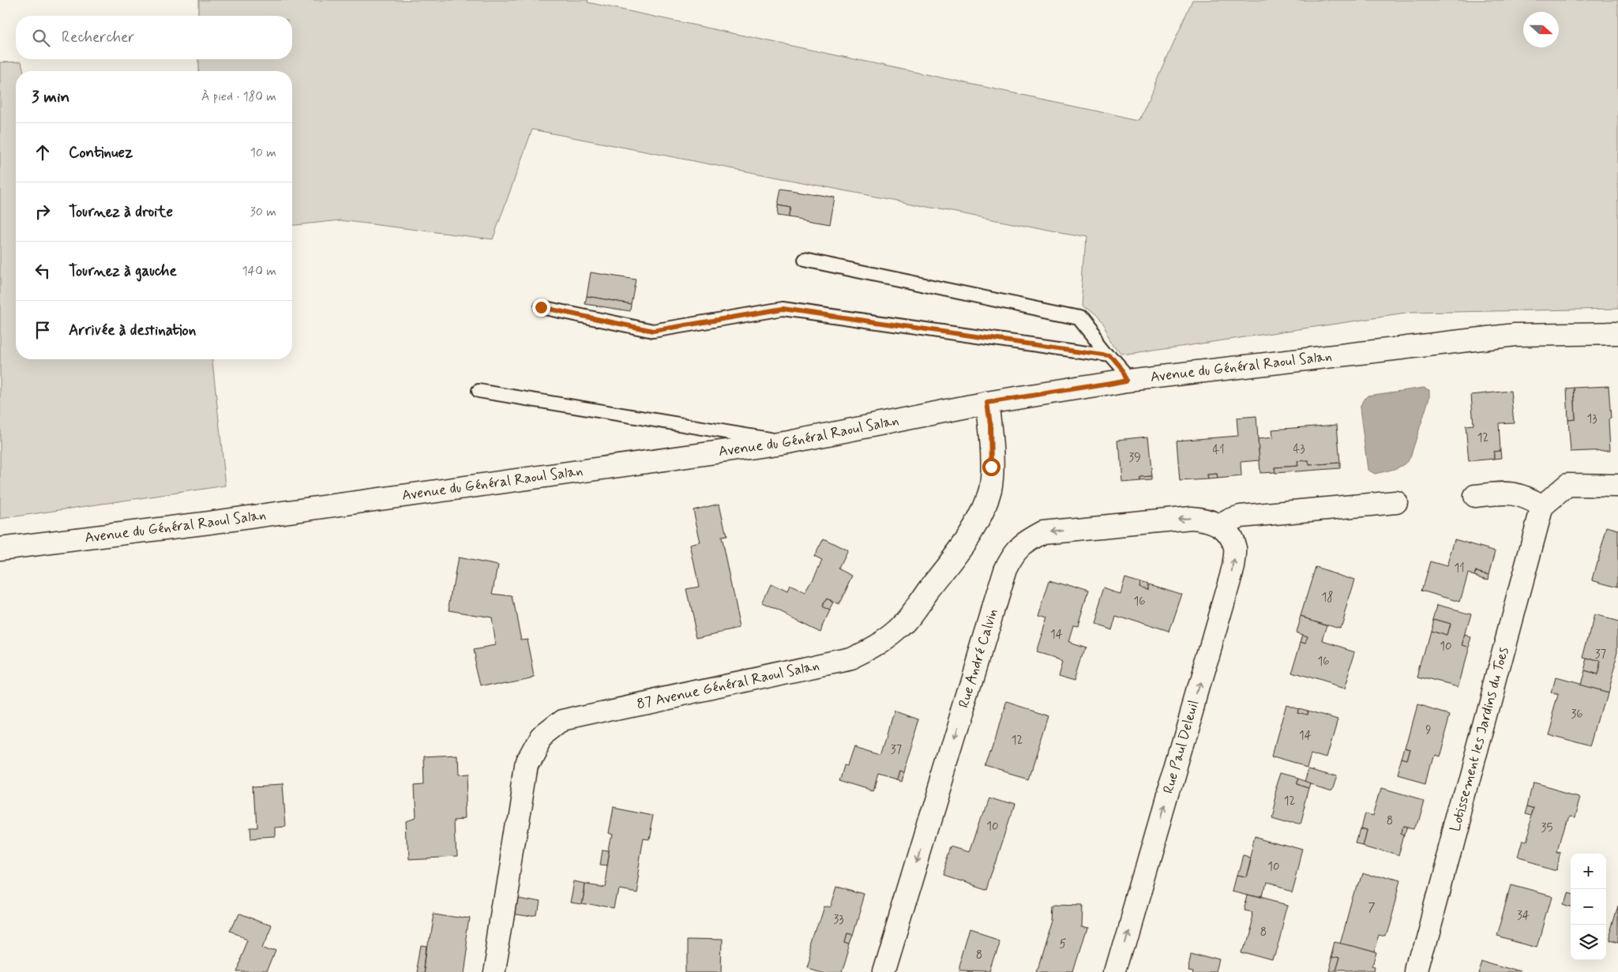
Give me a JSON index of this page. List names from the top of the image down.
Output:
{
  "streets": {
    "street": [
      "Avenue du Général Raoul Salan",
      "Rue André Calvin",
      "87 Avenue Général Raoul Salan",
      "Lotissement les Jardins du Toes",
      "Rue Paul Deleuil"
    ]
  },
  "crossings": [
    ["Avenue du Général Raoul Salan", "87 Avenue Général Raoul Salan"],
    ["Rue André Calvin", "Rue Paul Deleuil"]
  ],
  "one_way": ["Rue André Calvin", "Rue Paul Deleuil"],
  "house_numbers": [
    "13",
    "12",
    "43",
    "41",
    "39",
    "11",
    "18",
    "16",
    "14",
    "10",
    "37",
    "16",
    "36",
    "9",
    "14",
    "12",
    "37",
    "12",
    "8",
    "10",
    "35",
    "10",
    "7",
    "34",
    "33",
    "8",
    "5",
    "8"
  ],
  "north": "right",
  "page": {
    "search": "Rechercher",
    "heading": ["3 min", "À pied · 180 m"],
    "list": [
      ["Continuez", "10 m"],
      ["Tournez à droite", "30 m"],
      ["Tournez à gauche", "140 m"],
      "Arrivée à destination"
    ],
    "map_buttons": ["+", "−"]
  }
}
